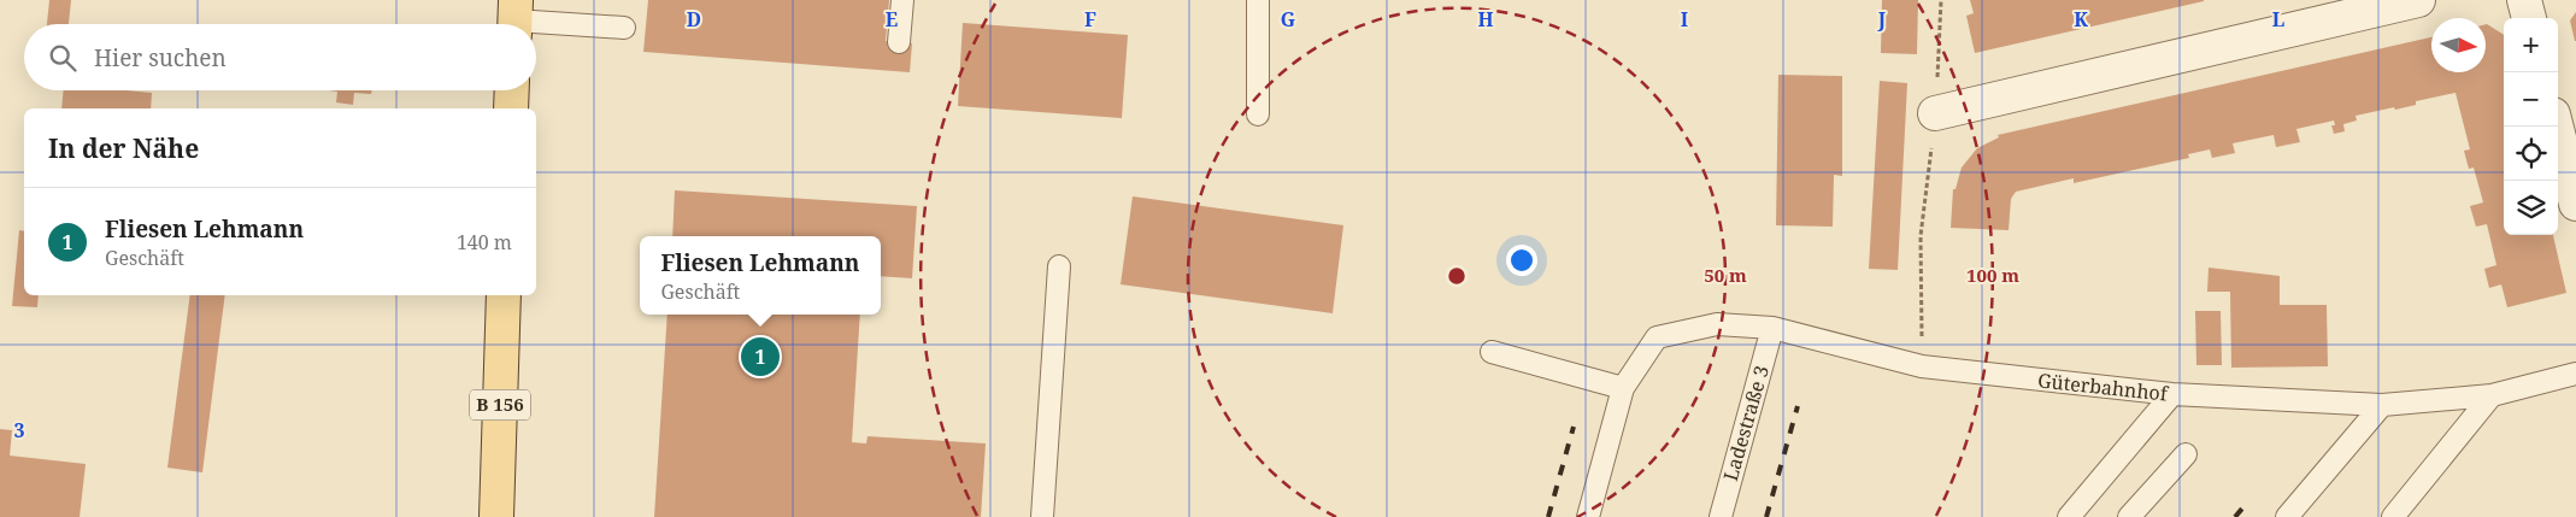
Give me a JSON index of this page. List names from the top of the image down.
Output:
{
  "streets": {
    "main road": ["B 156"],
    "lane": ["Güterbahnhof", "Ladestraße 3"]
  },
  "crossings": [
    ["Güterbahnhof", "Ladestraße 3"]
  ],
  "north": "right",
  "page": {
    "map_buttons": ["+", "−"],
    "search": "Hier suchen",
    "heading": "In der Nähe",
    "list": [
      {
        "mark": "1",
        "name": "Fliesen Lehmann",
        "note": "Geschäft",
        "value": "140 m"
      }
    ],
    "popup": ["Fliesen Lehmann", "Geschäft"],
    "pins": "1"
  },
  "grid": {
    "columns": [
      "D",
      "E",
      "F",
      "G",
      "H",
      "I",
      "J",
      "K",
      "L"
    ],
    "rows": ["3"]
  },
  "rings": ["50 m", "100 m"]
}
